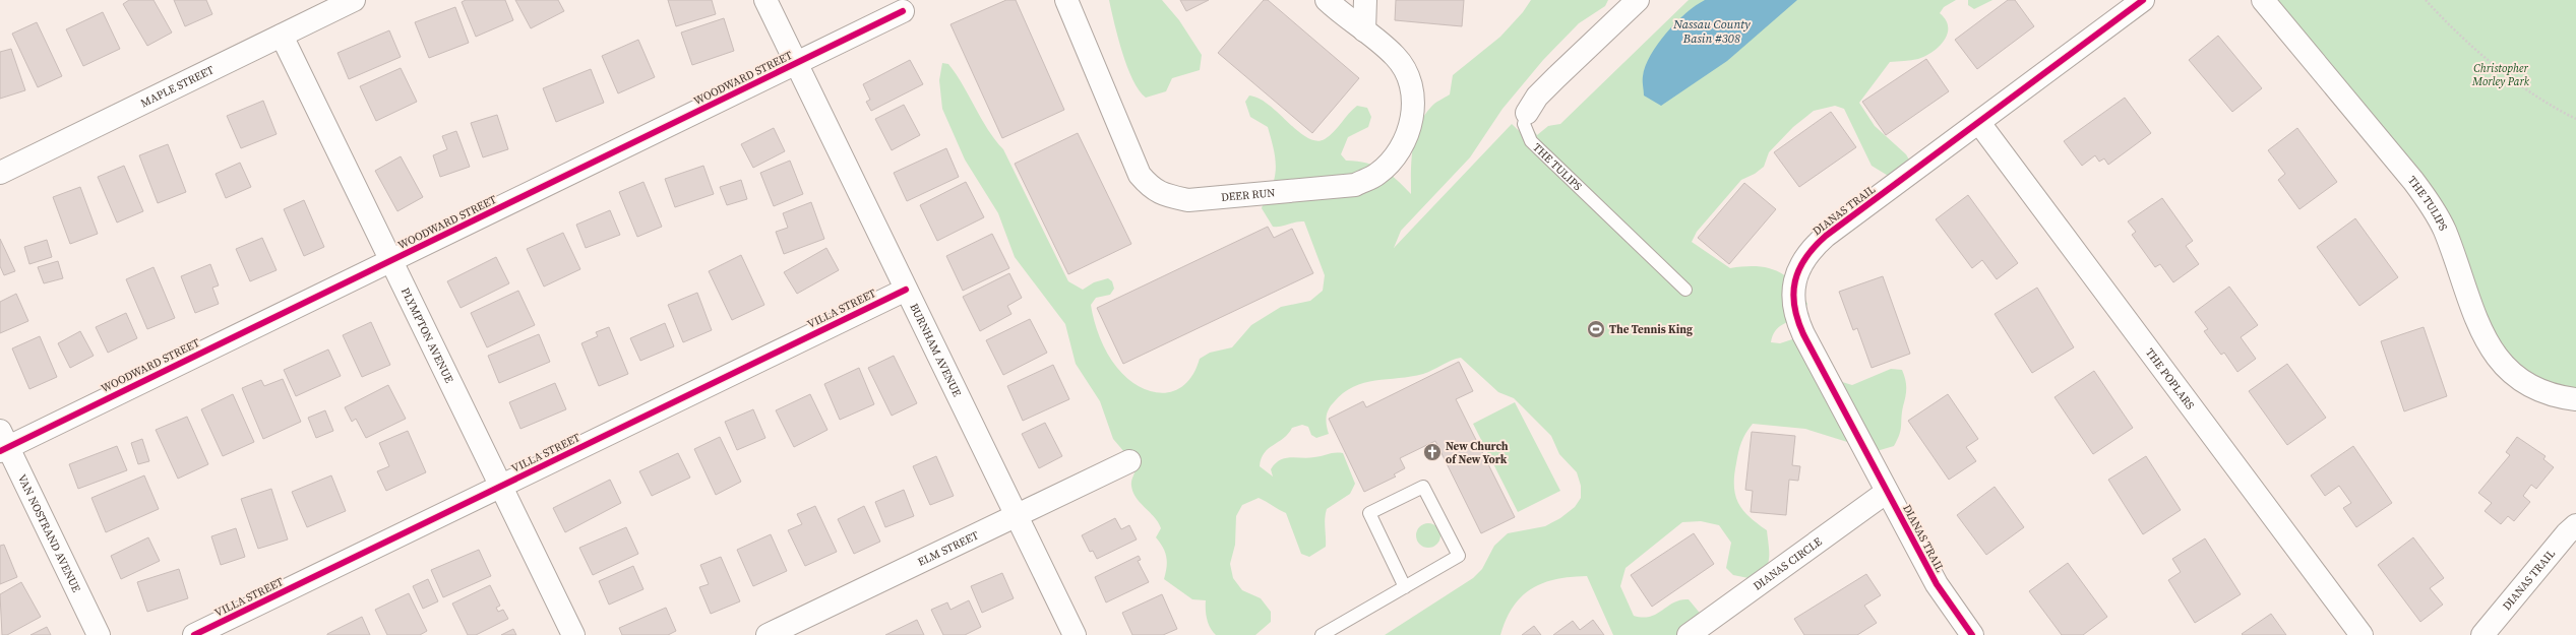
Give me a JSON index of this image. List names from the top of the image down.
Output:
{
  "streets": {
    "street": [
      "WOODWARD STREET",
      "MAPLE STREET",
      "THE TULIPS",
      "DEER RUN",
      "DIANAS TRAIL",
      "VILLA STREET",
      "PLYMPTON AVENUE",
      "BURNHAM AVENUE",
      "THE POPLARS",
      "VAN NOSTRAND AVENUE",
      "ELM STREET",
      "DIANAS CIRCLE"
    ]
  },
  "crossings": [
    ["WOODWARD STREET", "PLYMPTON AVENUE"],
    ["WOODWARD STREET", "BURNHAM AVENUE"],
    ["WOODWARD STREET", "VAN NOSTRAND AVENUE"],
    ["MAPLE STREET", "PLYMPTON AVENUE"],
    ["DIANAS TRAIL", "THE POPLARS"],
    ["DIANAS TRAIL", "DIANAS CIRCLE"],
    ["VILLA STREET", "PLYMPTON AVENUE"],
    ["VILLA STREET", "BURNHAM AVENUE"],
    ["BURNHAM AVENUE", "ELM STREET"]
  ],
  "water": ["Nassau County Basin #308"],
  "parks": ["Christopher Morley Park"],
  "places": {
    "sports": ["The Tennis King"],
    "church": ["New Church of New York"]
  }
}
